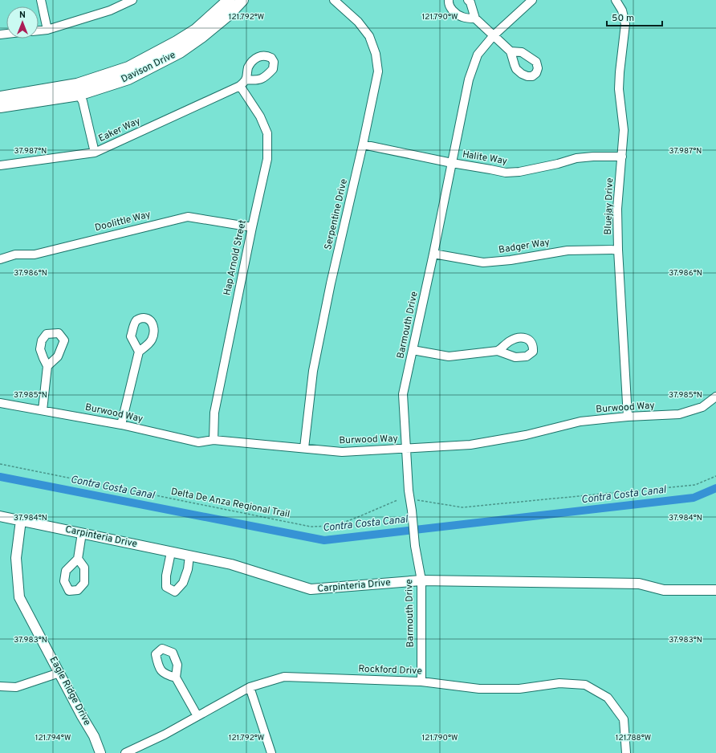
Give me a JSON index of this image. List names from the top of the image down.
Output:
{
  "streets": {
    "main road": ["Davison Drive"],
    "street": [
      "Eaker Way",
      "Halite Way",
      "Bluejay Drive",
      "Serpentine Drive",
      "Doolittle Way",
      "Badger Way",
      "Hap Arnold Street",
      "Barmouth Drive",
      "Burwood Way",
      "Carpinteria Drive",
      "Rockford Drive",
      "Eagle Ridge Drive"
    ],
    "path": ["Delta De Anza Regional Trail"]
  },
  "crossings": [
    ["Eaker Way", "Hap Arnold Street"],
    ["Halite Way", "Bluejay Drive"],
    ["Halite Way", "Serpentine Drive"],
    ["Halite Way", "Barmouth Drive"],
    ["Bluejay Drive", "Badger Way"],
    ["Bluejay Drive", "Burwood Way"],
    ["Serpentine Drive", "Burwood Way"],
    ["Doolittle Way", "Hap Arnold Street"],
    ["Badger Way", "Barmouth Drive"],
    ["Hap Arnold Street", "Burwood Way"],
    ["Barmouth Drive", "Burwood Way"],
    ["Barmouth Drive", "Carpinteria Drive"],
    ["Barmouth Drive", "Rockford Drive"],
    ["Carpinteria Drive", "Eagle Ridge Drive"]
  ],
  "water": ["Contra Costa Canal"],
  "scale_bar": "50 m",
  "north": "top",
  "coordinates": [
    "121.792°W",
    "121.790°W",
    "37.987°N",
    "37.986°N",
    "37.985°N",
    "37.984°N",
    "37.983°N",
    "121.794°W",
    "121.788°W"
  ]
}
